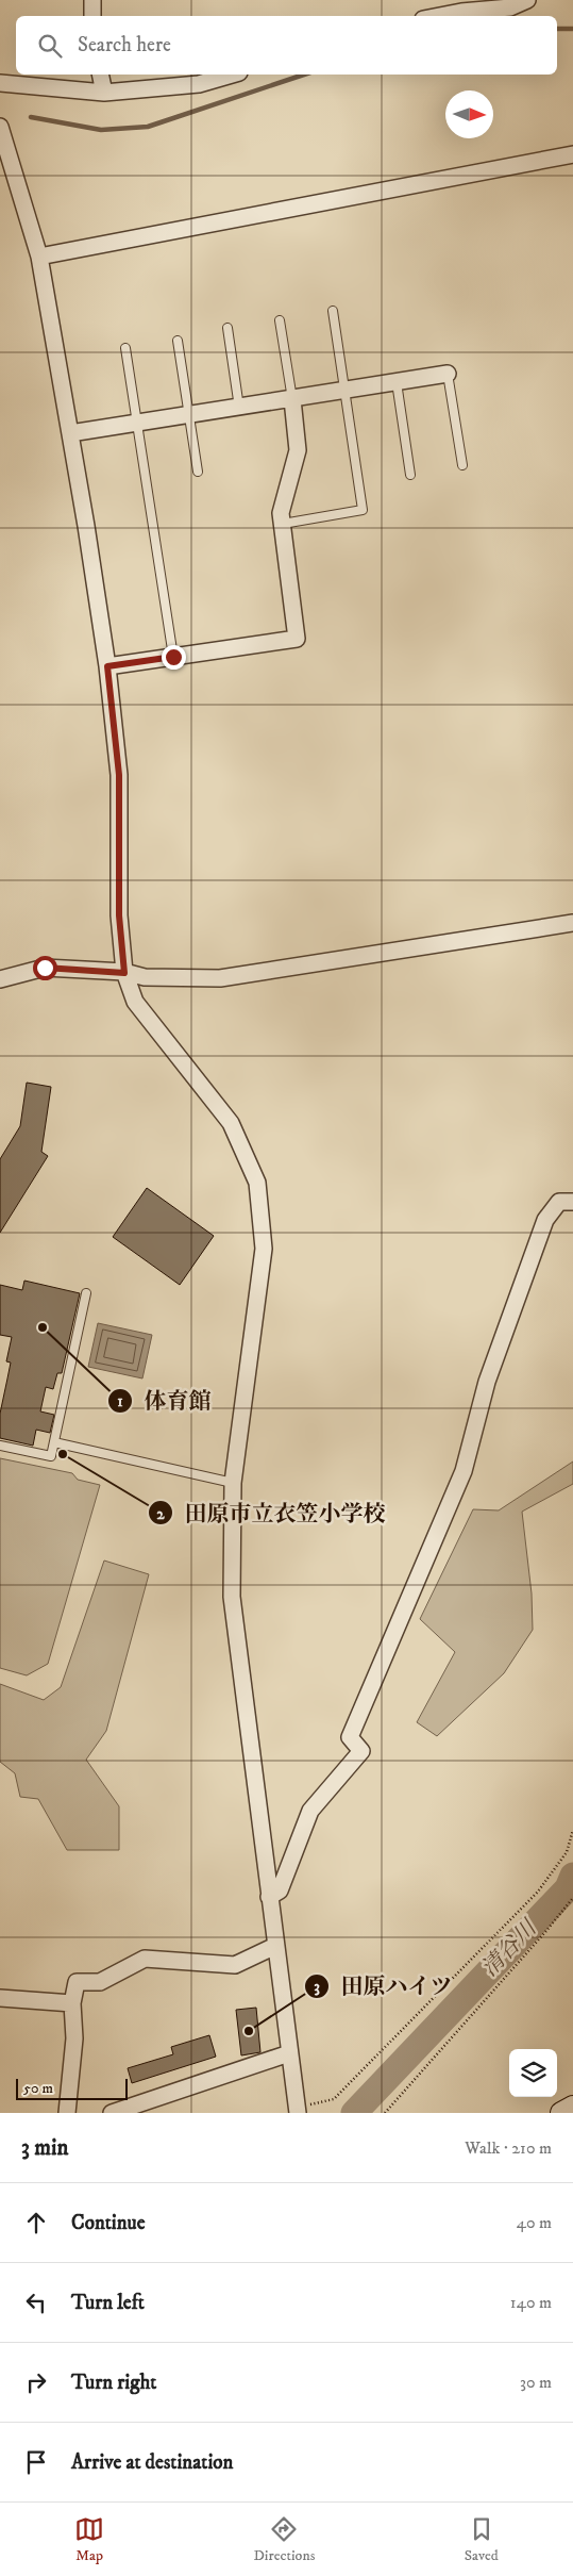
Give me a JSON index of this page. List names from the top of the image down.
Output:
{
  "water": ["清谷川"],
  "places": ["体育館", "田原市立衣笠小学校", "田原ハイツ"],
  "scale_bar": "50 m",
  "north": "right",
  "page": {
    "search": "Search here",
    "scale": "50 m",
    "heading": ["3 min", "Walk · 210 m"],
    "list": [
      ["Continue", "40 m"],
      ["Turn left", "140 m"],
      ["Turn right", "30 m"],
      "Arrive at destination"
    ],
    "nav": ["Map", "Directions", "Saved"]
  }
}
